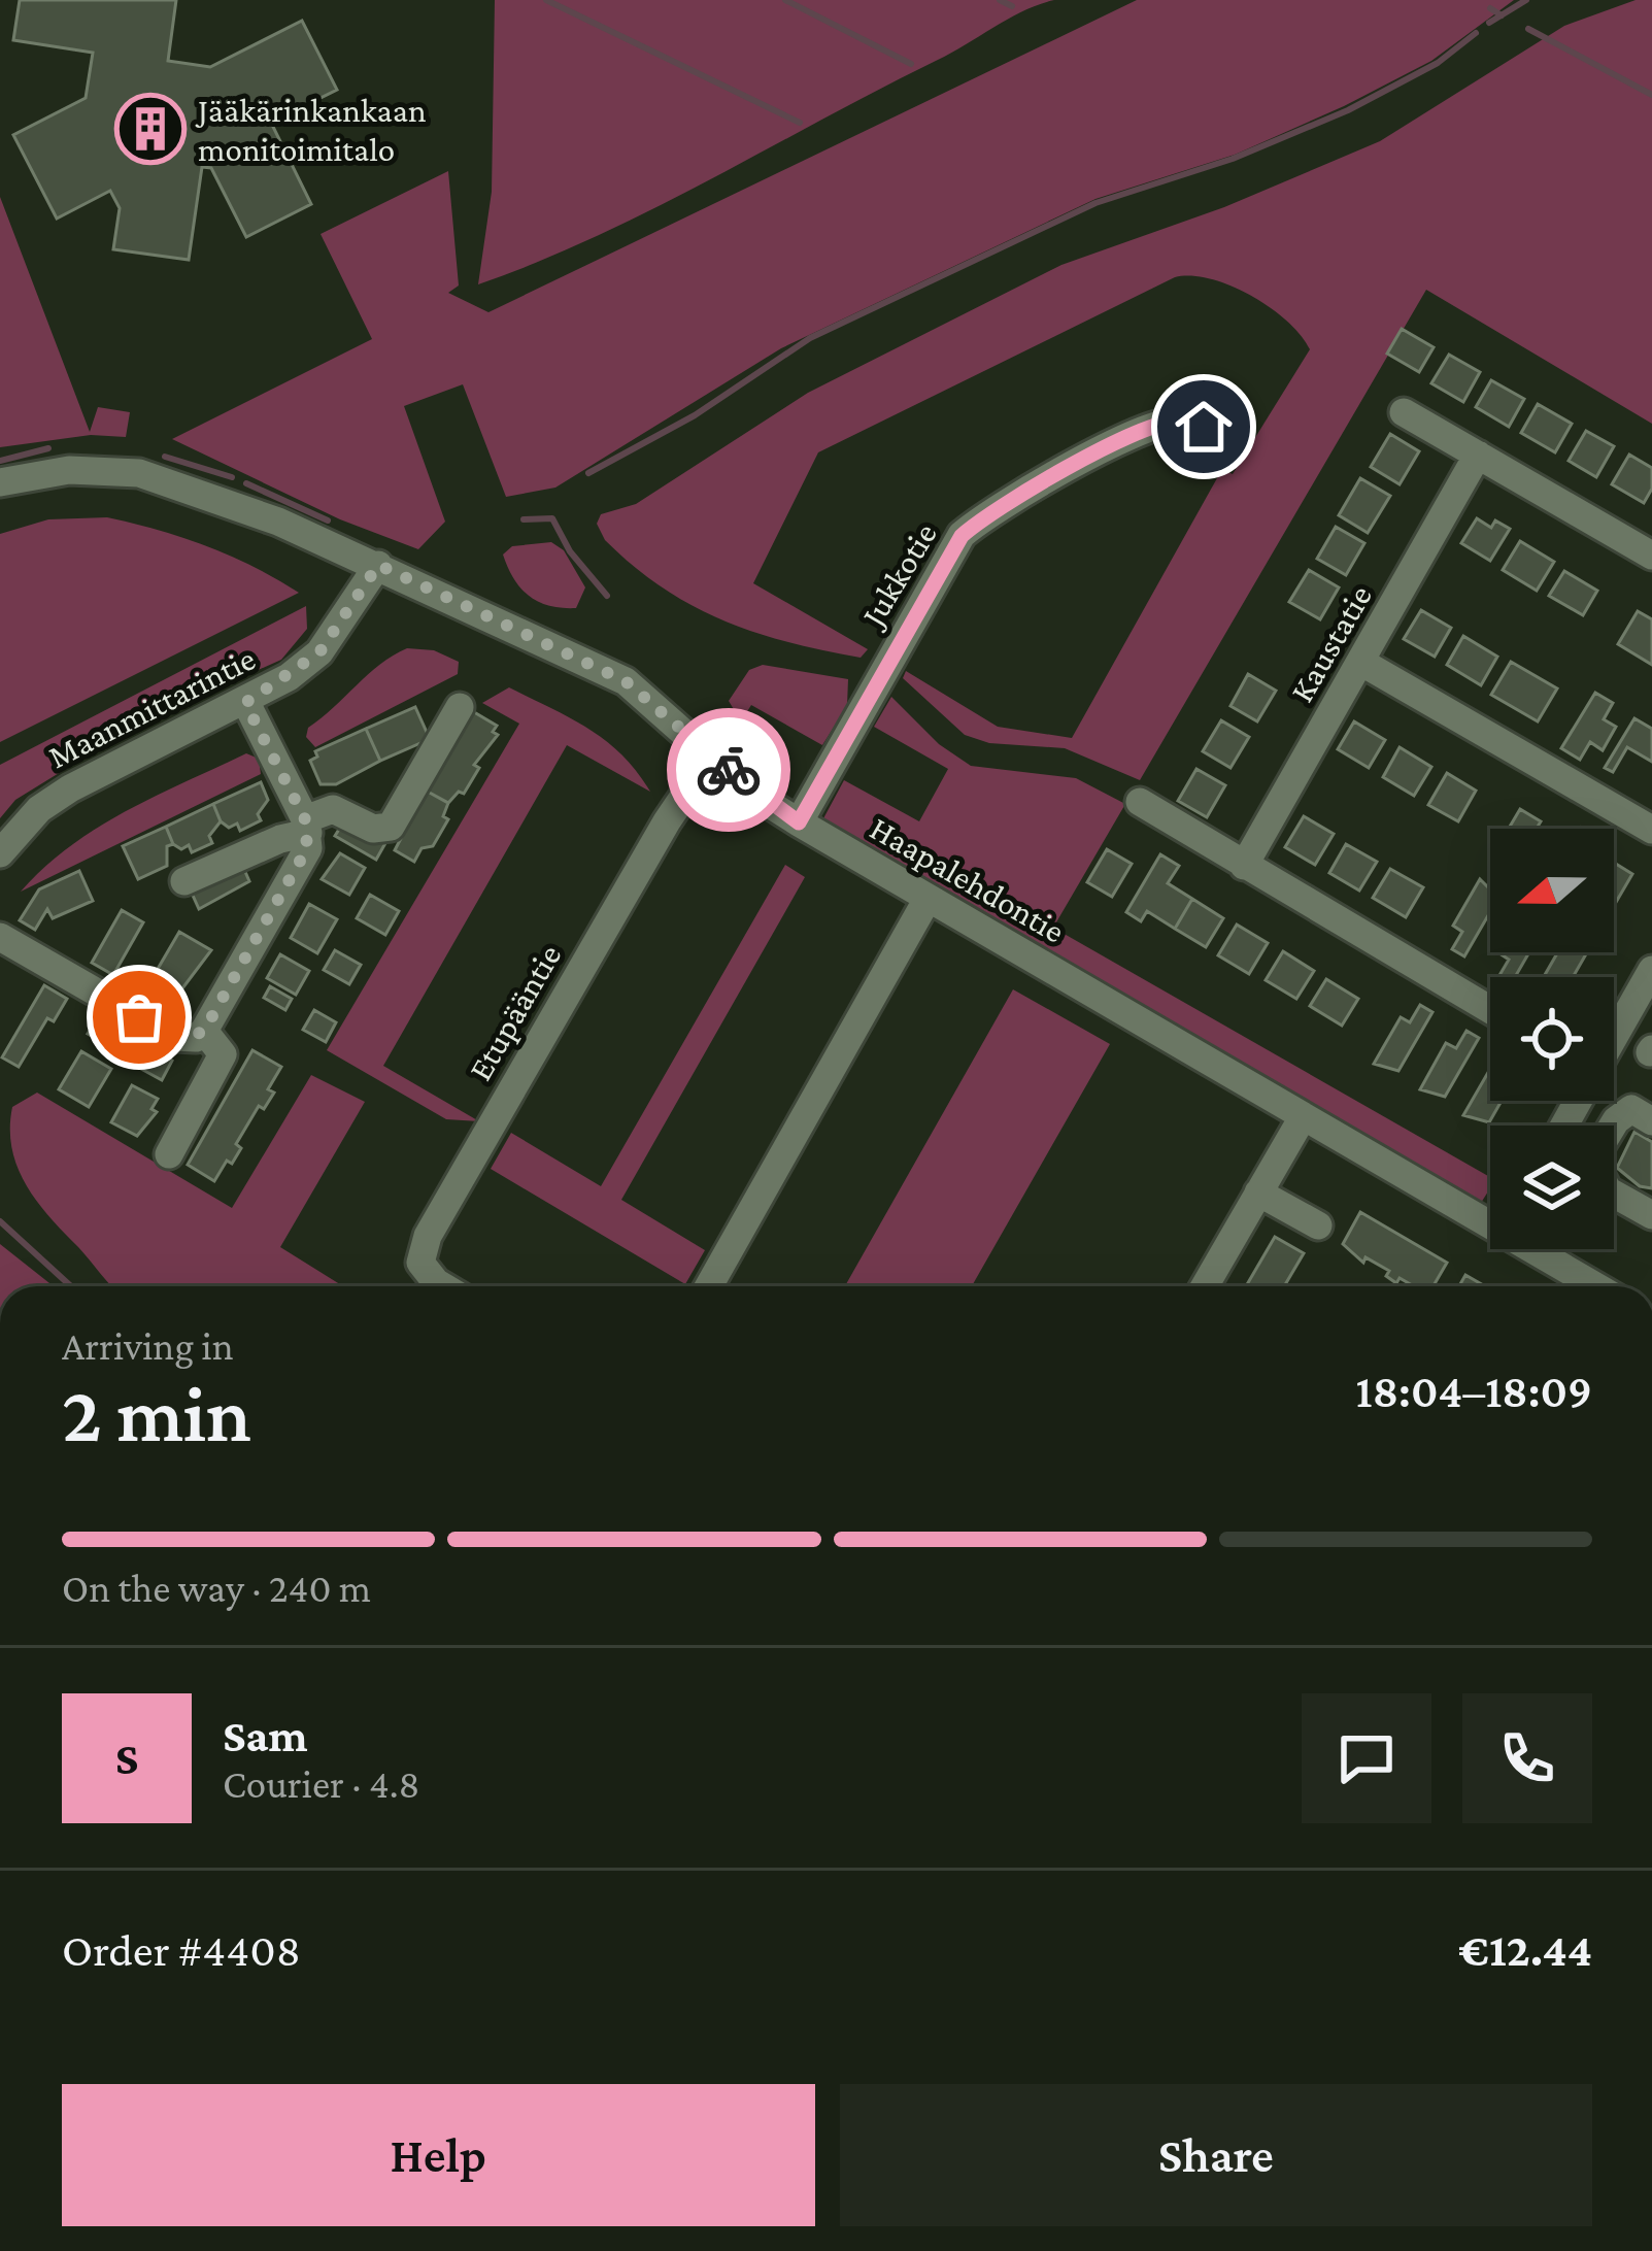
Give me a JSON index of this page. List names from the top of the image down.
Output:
{
  "streets": {
    "street": [
      "Jukkotie",
      "Kaustatie",
      "Maanmittarintie",
      "Haapalehdontie",
      "Etupääntie"
    ]
  },
  "crossings": [
    ["Jukkotie", "Haapalehdontie"],
    ["Maanmittarintie", "Haapalehdontie"],
    ["Haapalehdontie", "Etupääntie"]
  ],
  "places": {
    "building": ["Jääkärinkankaan monitoimitalo"]
  },
  "north": "left",
  "page": {
    "heading": ["2 min", "Arriving in", "18:04–18:09"],
    "panel": [
      "Sam",
      "Courier · 4.8",
      "Order #4408",
      "€12.44"
    ],
    "bar": "On the way · 240 m",
    "round": "S",
    "buttons": ["Help", "Share"]
  }
}
